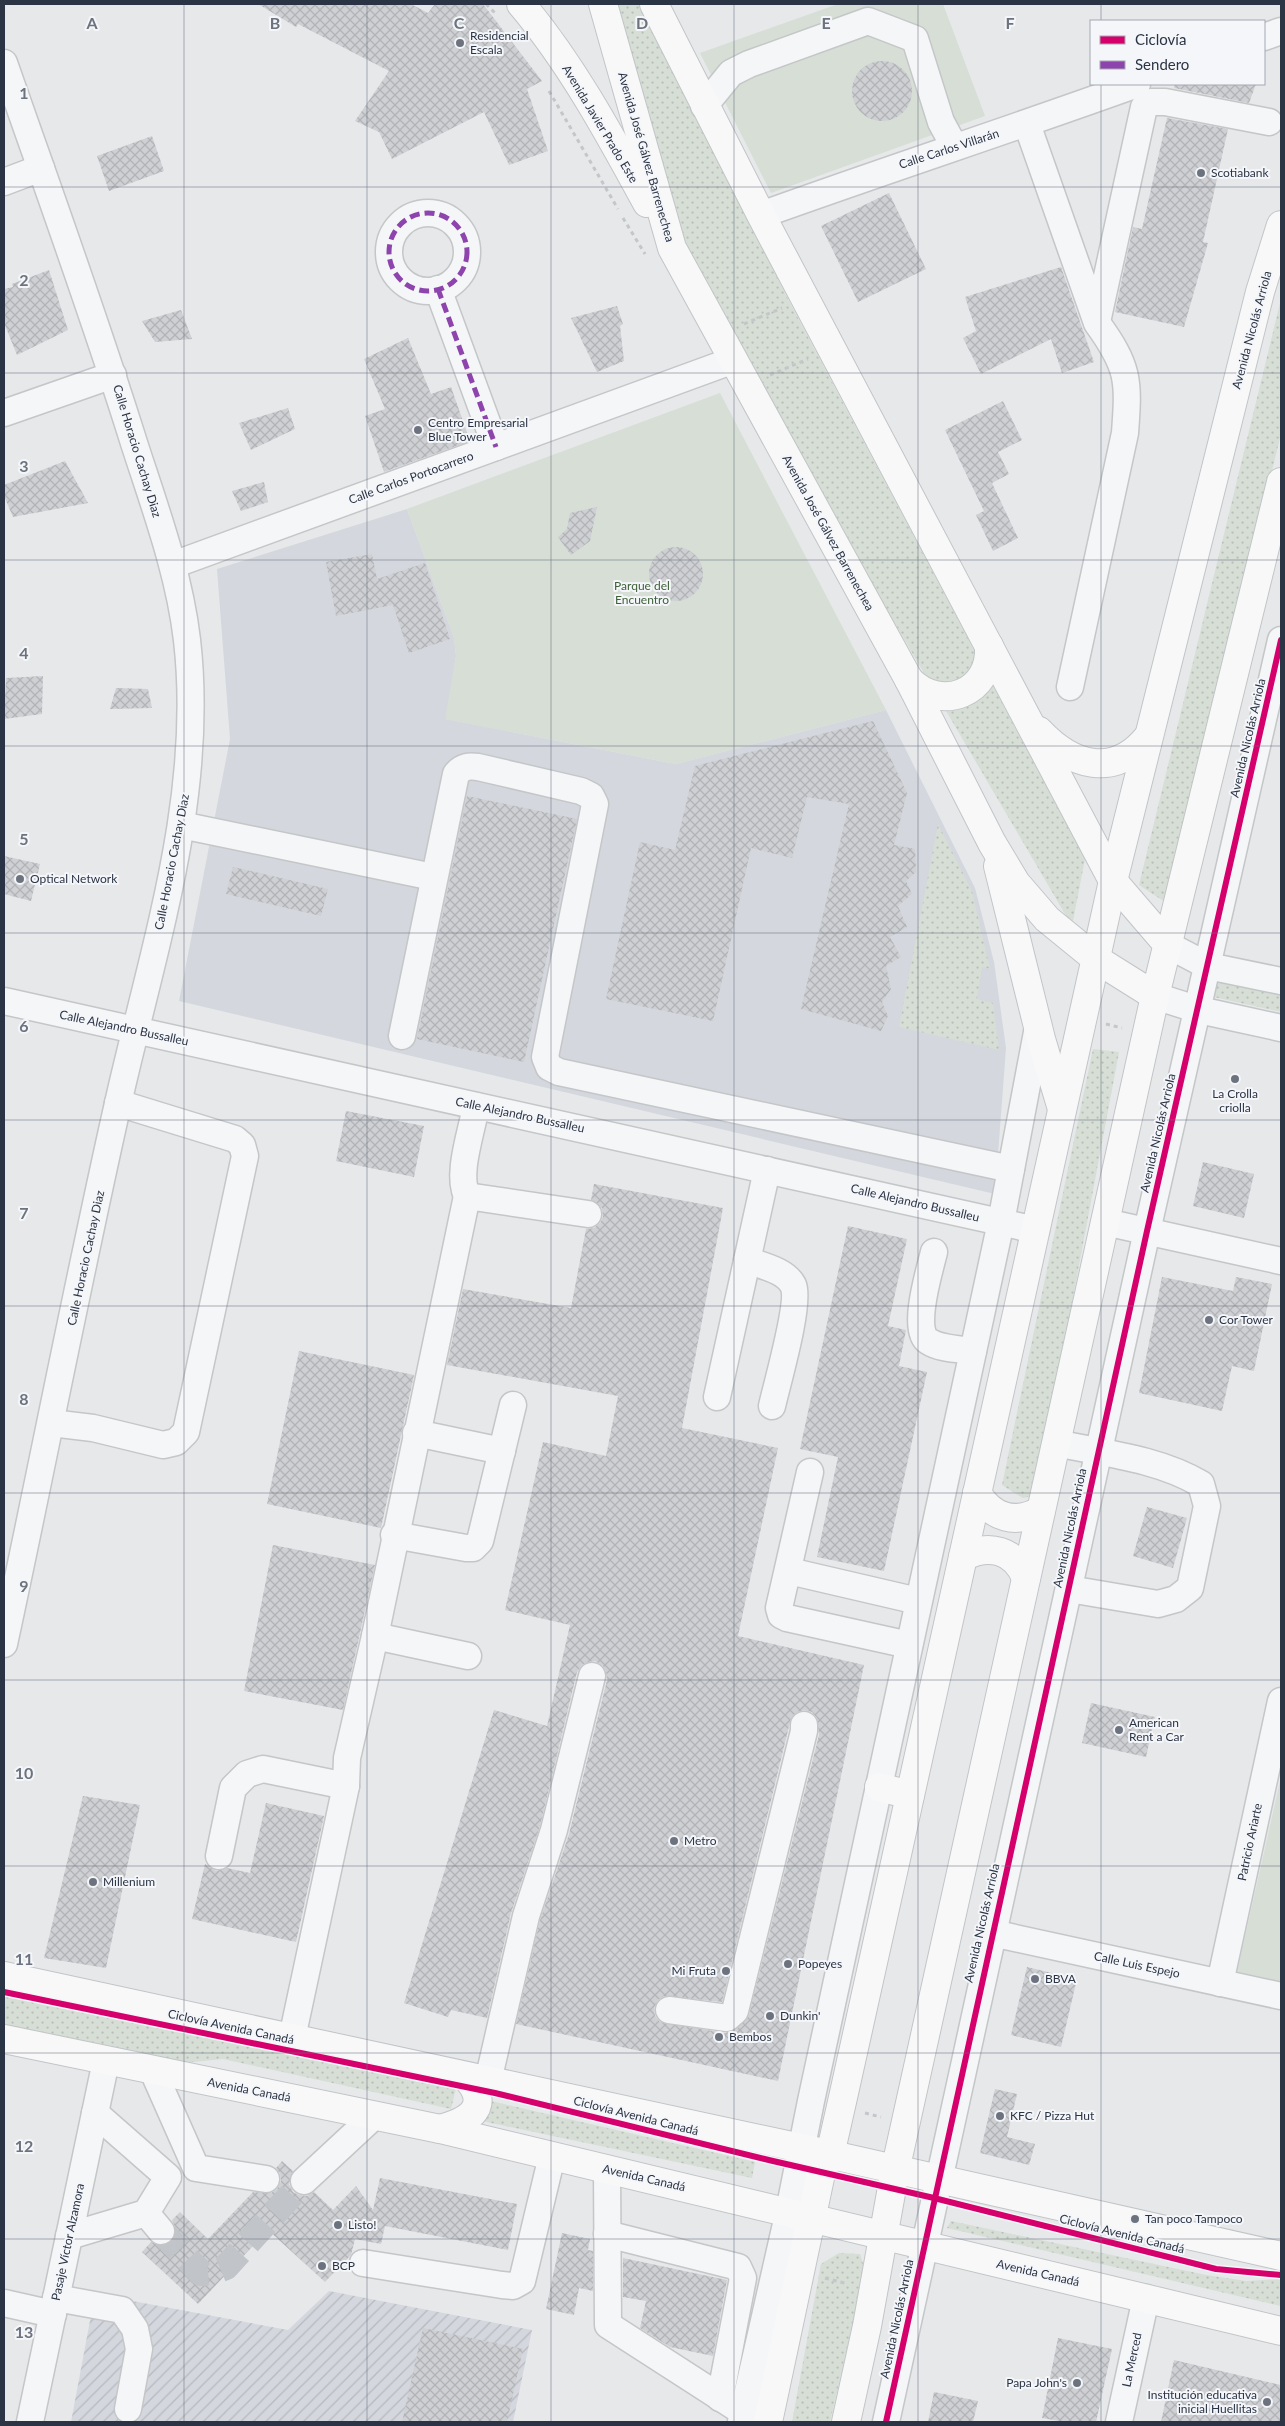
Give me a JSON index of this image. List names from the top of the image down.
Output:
{
  "streets": {
    "main road": [
      "Avenida Javier Prado Este",
      "Avenida José Gálvez Barrenechea",
      "Avenida Nicolás Arriola",
      "Avenida Canadá"
    ],
    "street": [
      "Calle Carlos Villarán",
      "Calle Horacio Cachay Diaz",
      "Calle Carlos Portocarrero",
      "Calle Alejandro Bussalleu",
      "Patricio Ariarte",
      "Calle Luis Espejo",
      "Pasaje Víctor Alzamora",
      "La Merced"
    ],
    "cycle path": ["Ciclovía Avenida Canadá"]
  },
  "crossings": [
    ["Avenida Javier Prado Este", "Avenida José Gálvez Barrenechea"],
    ["Avenida José Gálvez Barrenechea", "Avenida Nicolás Arriola"],
    ["Avenida José Gálvez Barrenechea", "Calle Carlos Portocarrero"],
    ["Avenida Nicolás Arriola", "Calle Alejandro Bussalleu"],
    ["Avenida Nicolás Arriola", "Calle Luis Espejo"],
    ["Avenida Nicolás Arriola", "Avenida Canadá"],
    ["Calle Horacio Cachay Diaz", "Calle Carlos Portocarrero"],
    ["Calle Horacio Cachay Diaz", "Calle Alejandro Bussalleu"],
    ["Patricio Ariarte", "Calle Luis Espejo"],
    ["Avenida Canadá", "Pasaje Víctor Alzamora"],
    ["Avenida Canadá", "La Merced"]
  ],
  "parks": ["Parque del Encuentro"],
  "places": [
    "Residencial Escala",
    "Scotiabank",
    "Centro Empresarial Blue Tower",
    "Optical Network",
    "La Crolla criolla",
    "Cor Tower",
    "American Rent a Car",
    "Metro",
    "Millenium",
    "Popeyes",
    "Mi Fruta",
    "BBVA",
    "Dunkin'",
    "Bembos",
    "KFC / Pizza Hut",
    "Tan poco Tampoco",
    "Listo!",
    "BCP",
    "Papa John's",
    "Institución educativa inicial Huellitas"
  ],
  "legend": ["Ciclovía", "Sendero"],
  "grid": {
    "columns": [
      "A",
      "B",
      "C",
      "D",
      "E",
      "F"
    ],
    "rows": [
      "1",
      "2",
      "3",
      "4",
      "5",
      "6",
      "7",
      "8",
      "9",
      "10",
      "11",
      "12",
      "13"
    ]
  }
}
